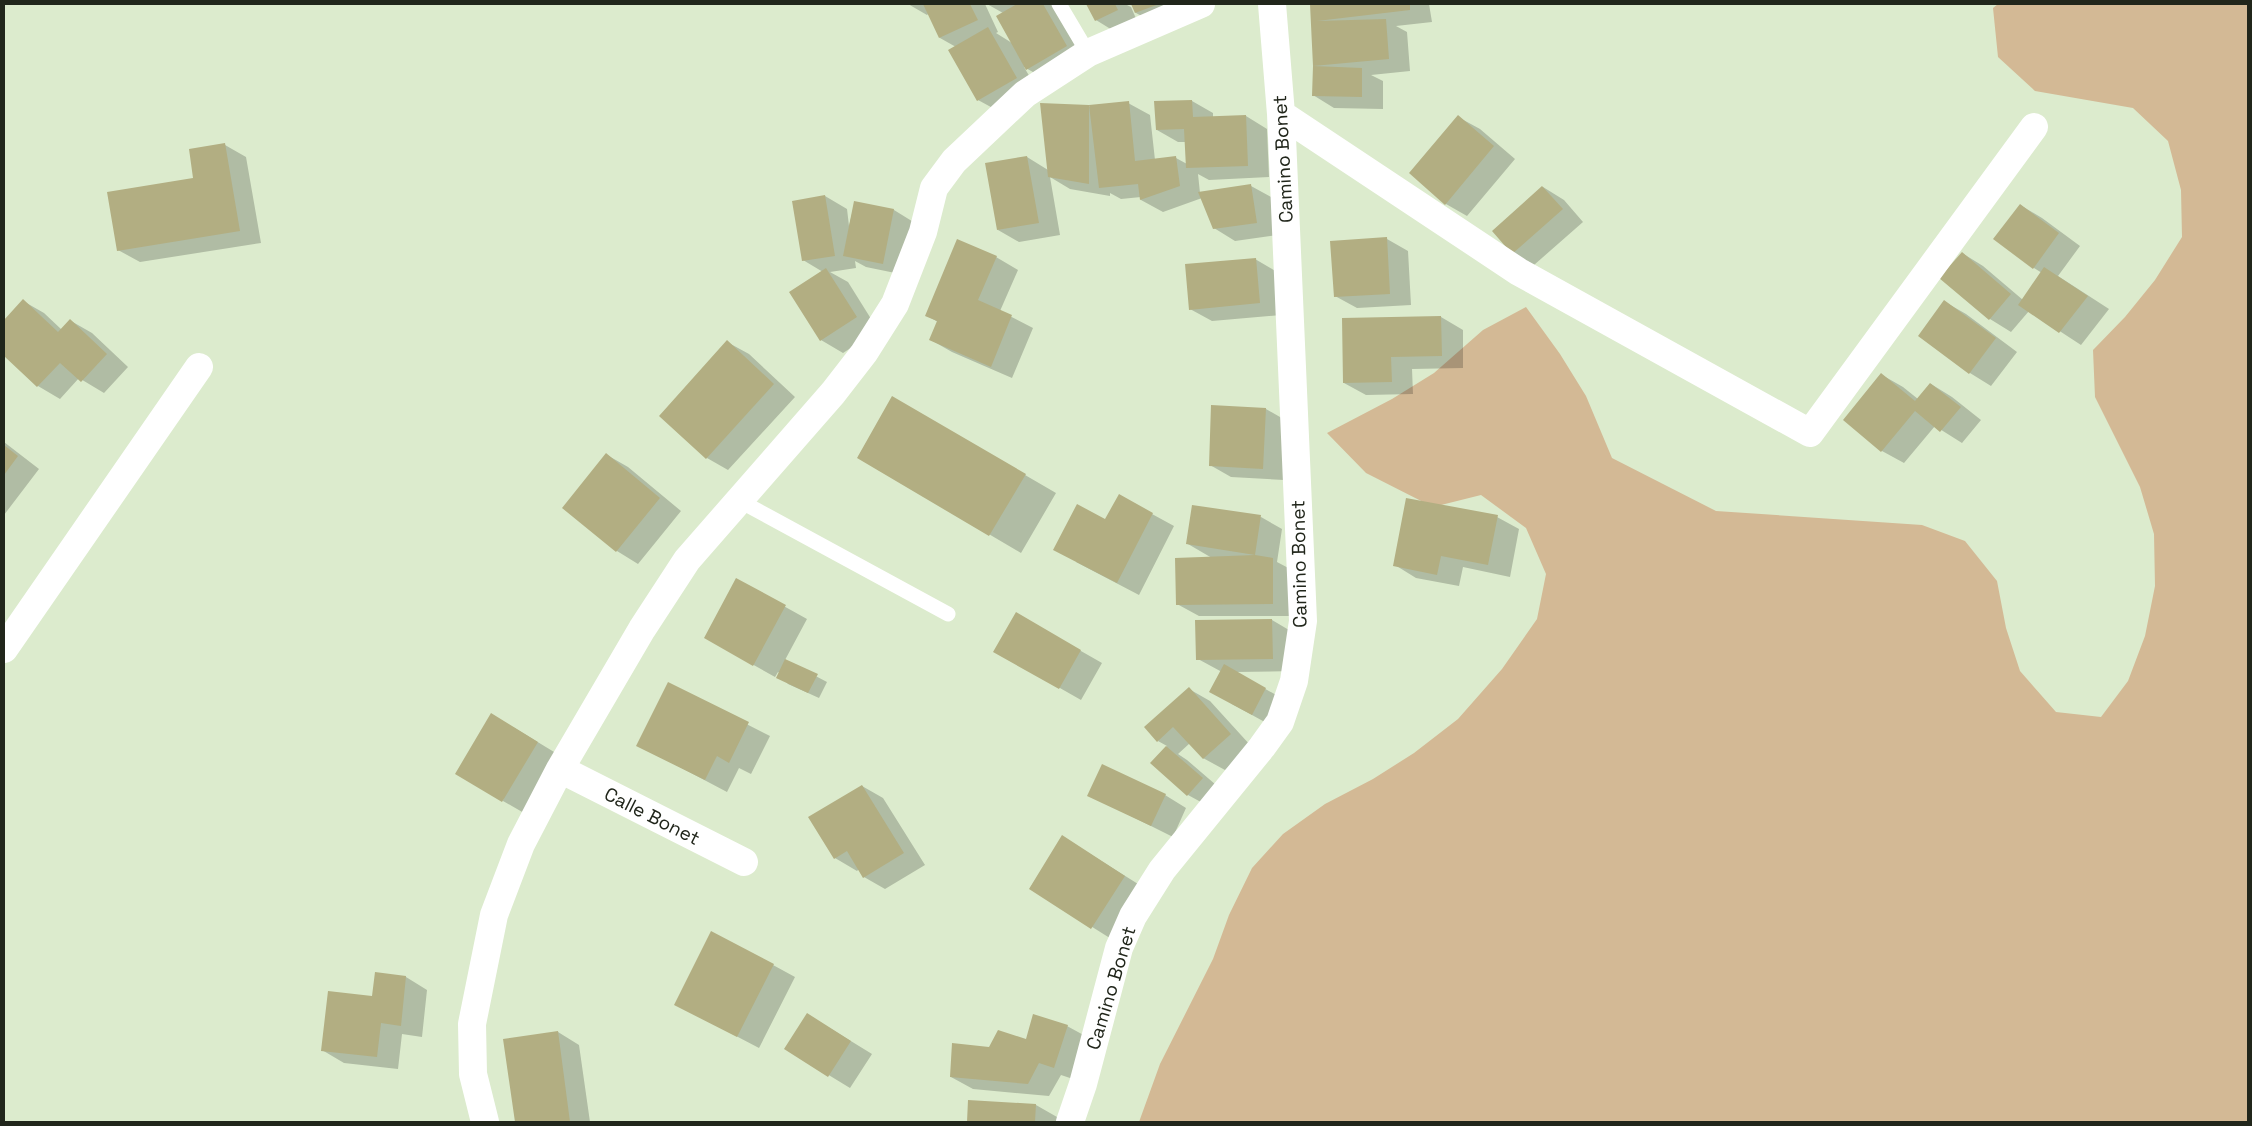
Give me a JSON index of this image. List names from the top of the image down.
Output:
{
  "streets": {
    "street": ["Camino Bonet", "Calle Bonet"]
  }
}
